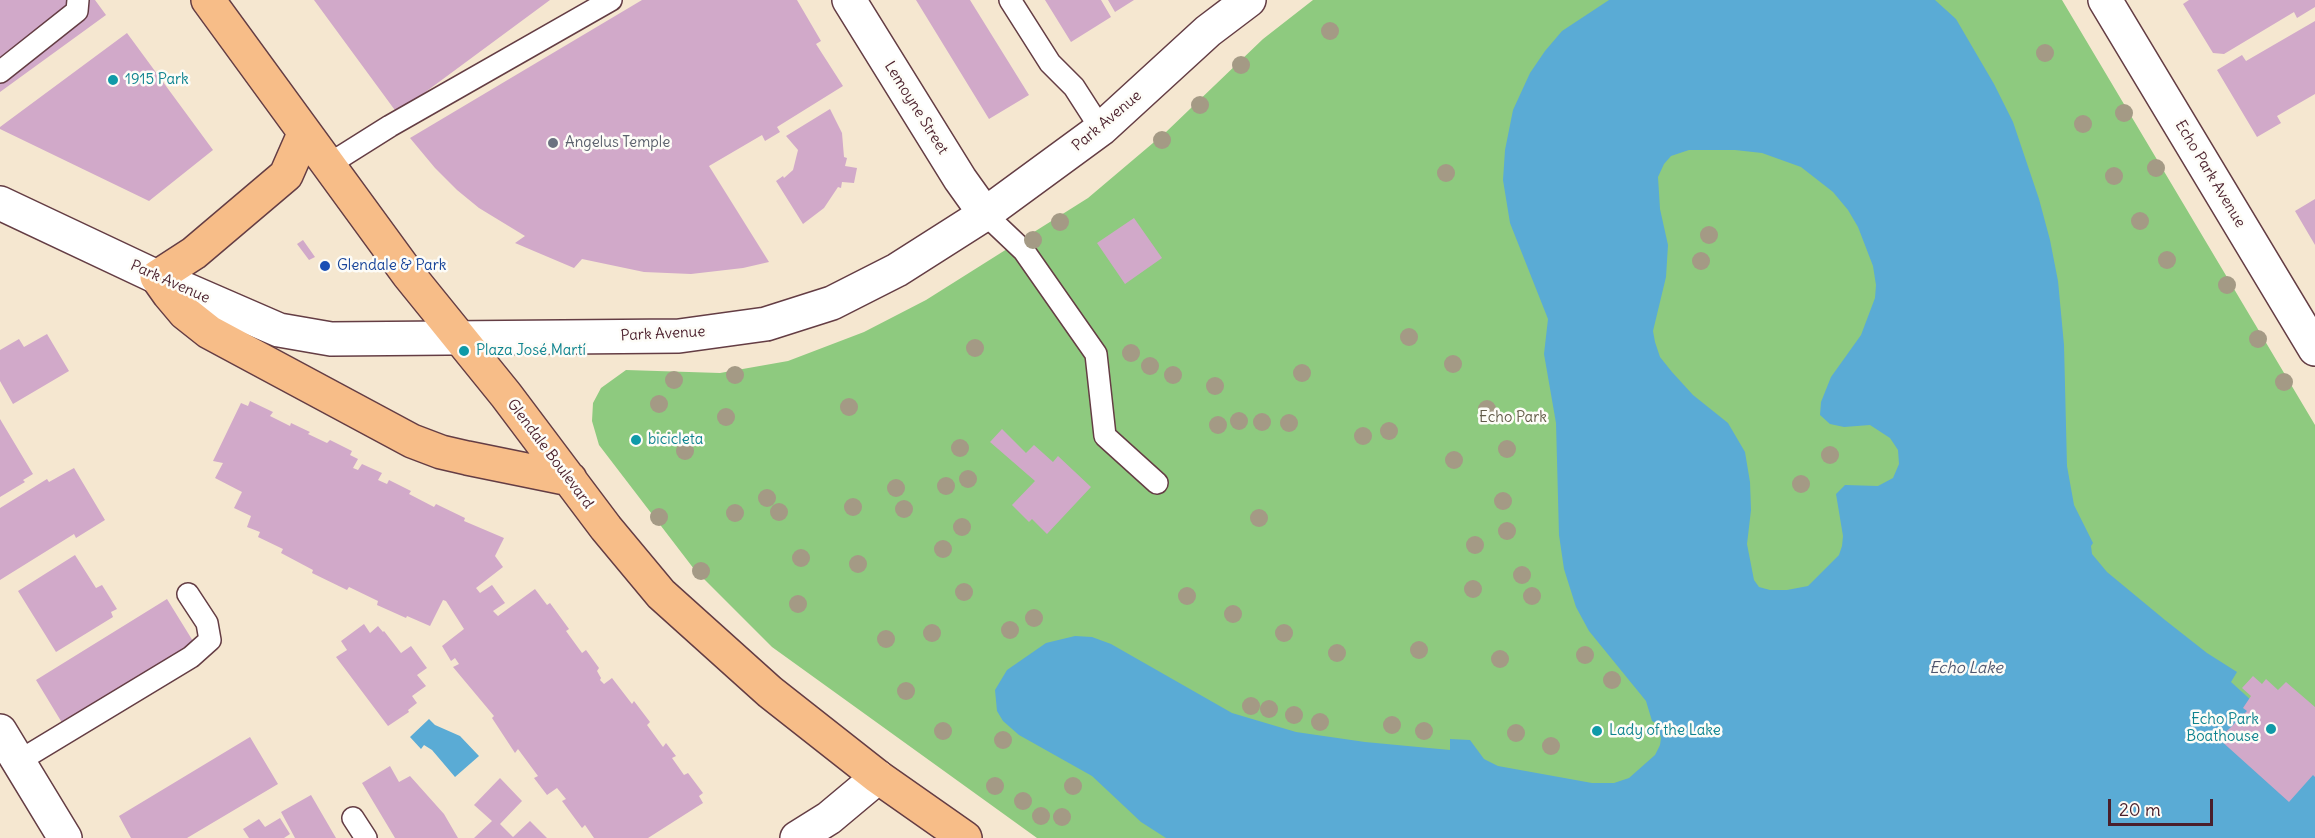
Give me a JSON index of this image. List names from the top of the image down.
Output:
{
  "streets": {
    "main road": ["Glendale Boulevard"],
    "street": ["Lemoyne Street", "Park Avenue", "Echo Park Avenue"]
  },
  "crossings": [
    ["Lemoyne Street", "Park Avenue"],
    ["Park Avenue", "Glendale Boulevard"]
  ],
  "water": ["Echo Lake"],
  "parks": ["Echo Park"],
  "places": [
    "1915 Park",
    "Angelus Temple",
    "Glendale & Park",
    "Plaza José Martí",
    "bicicleta",
    "Echo Park Boathouse",
    "Lady of the Lake"
  ],
  "scale_bar": "20 m"
}
